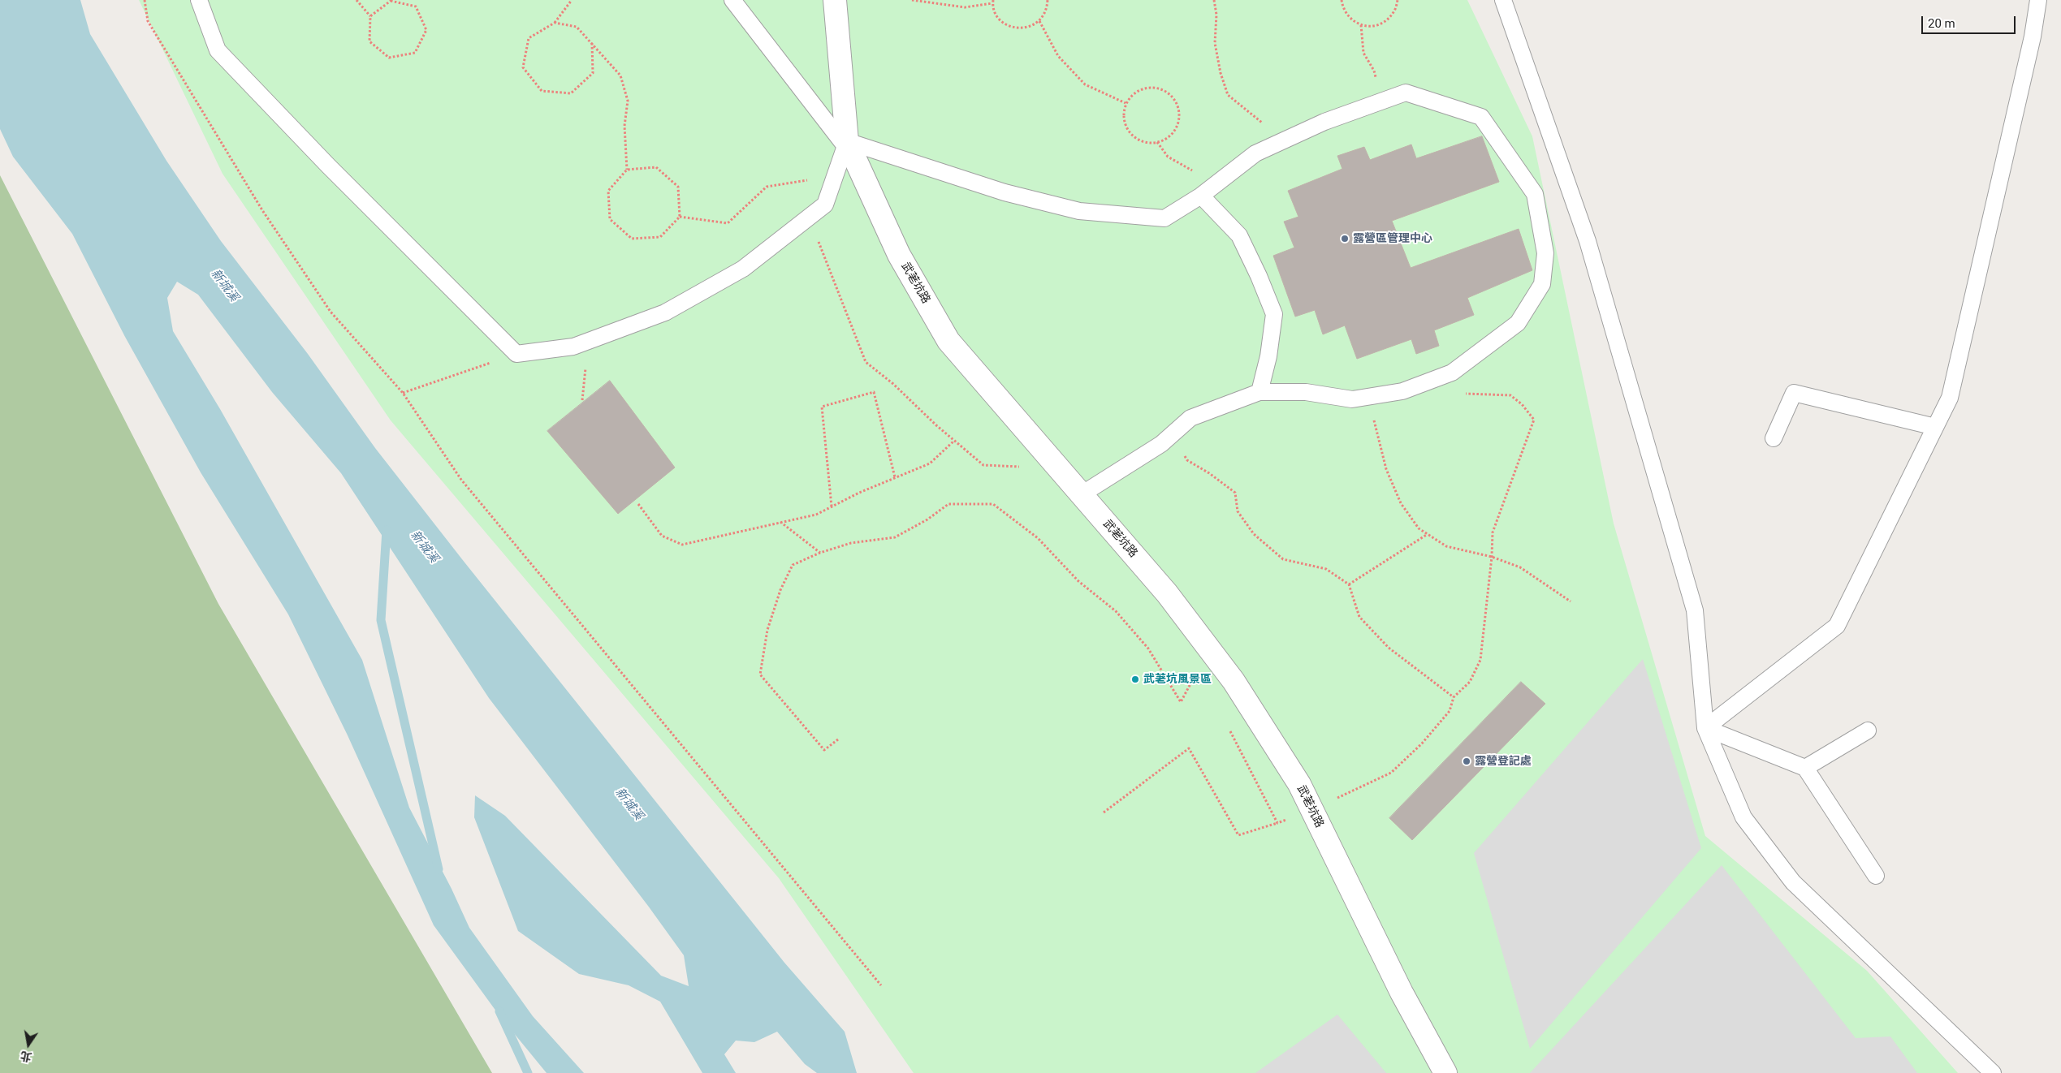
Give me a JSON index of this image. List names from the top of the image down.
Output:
{
  "streets": {
    "street": ["武荖坑路"]
  },
  "water": ["新城溪"],
  "places": ["露營區管理中心", "武荖坑風景區", "露營登記處"],
  "scale_bar": "20 m",
  "north": "bottom"
}
